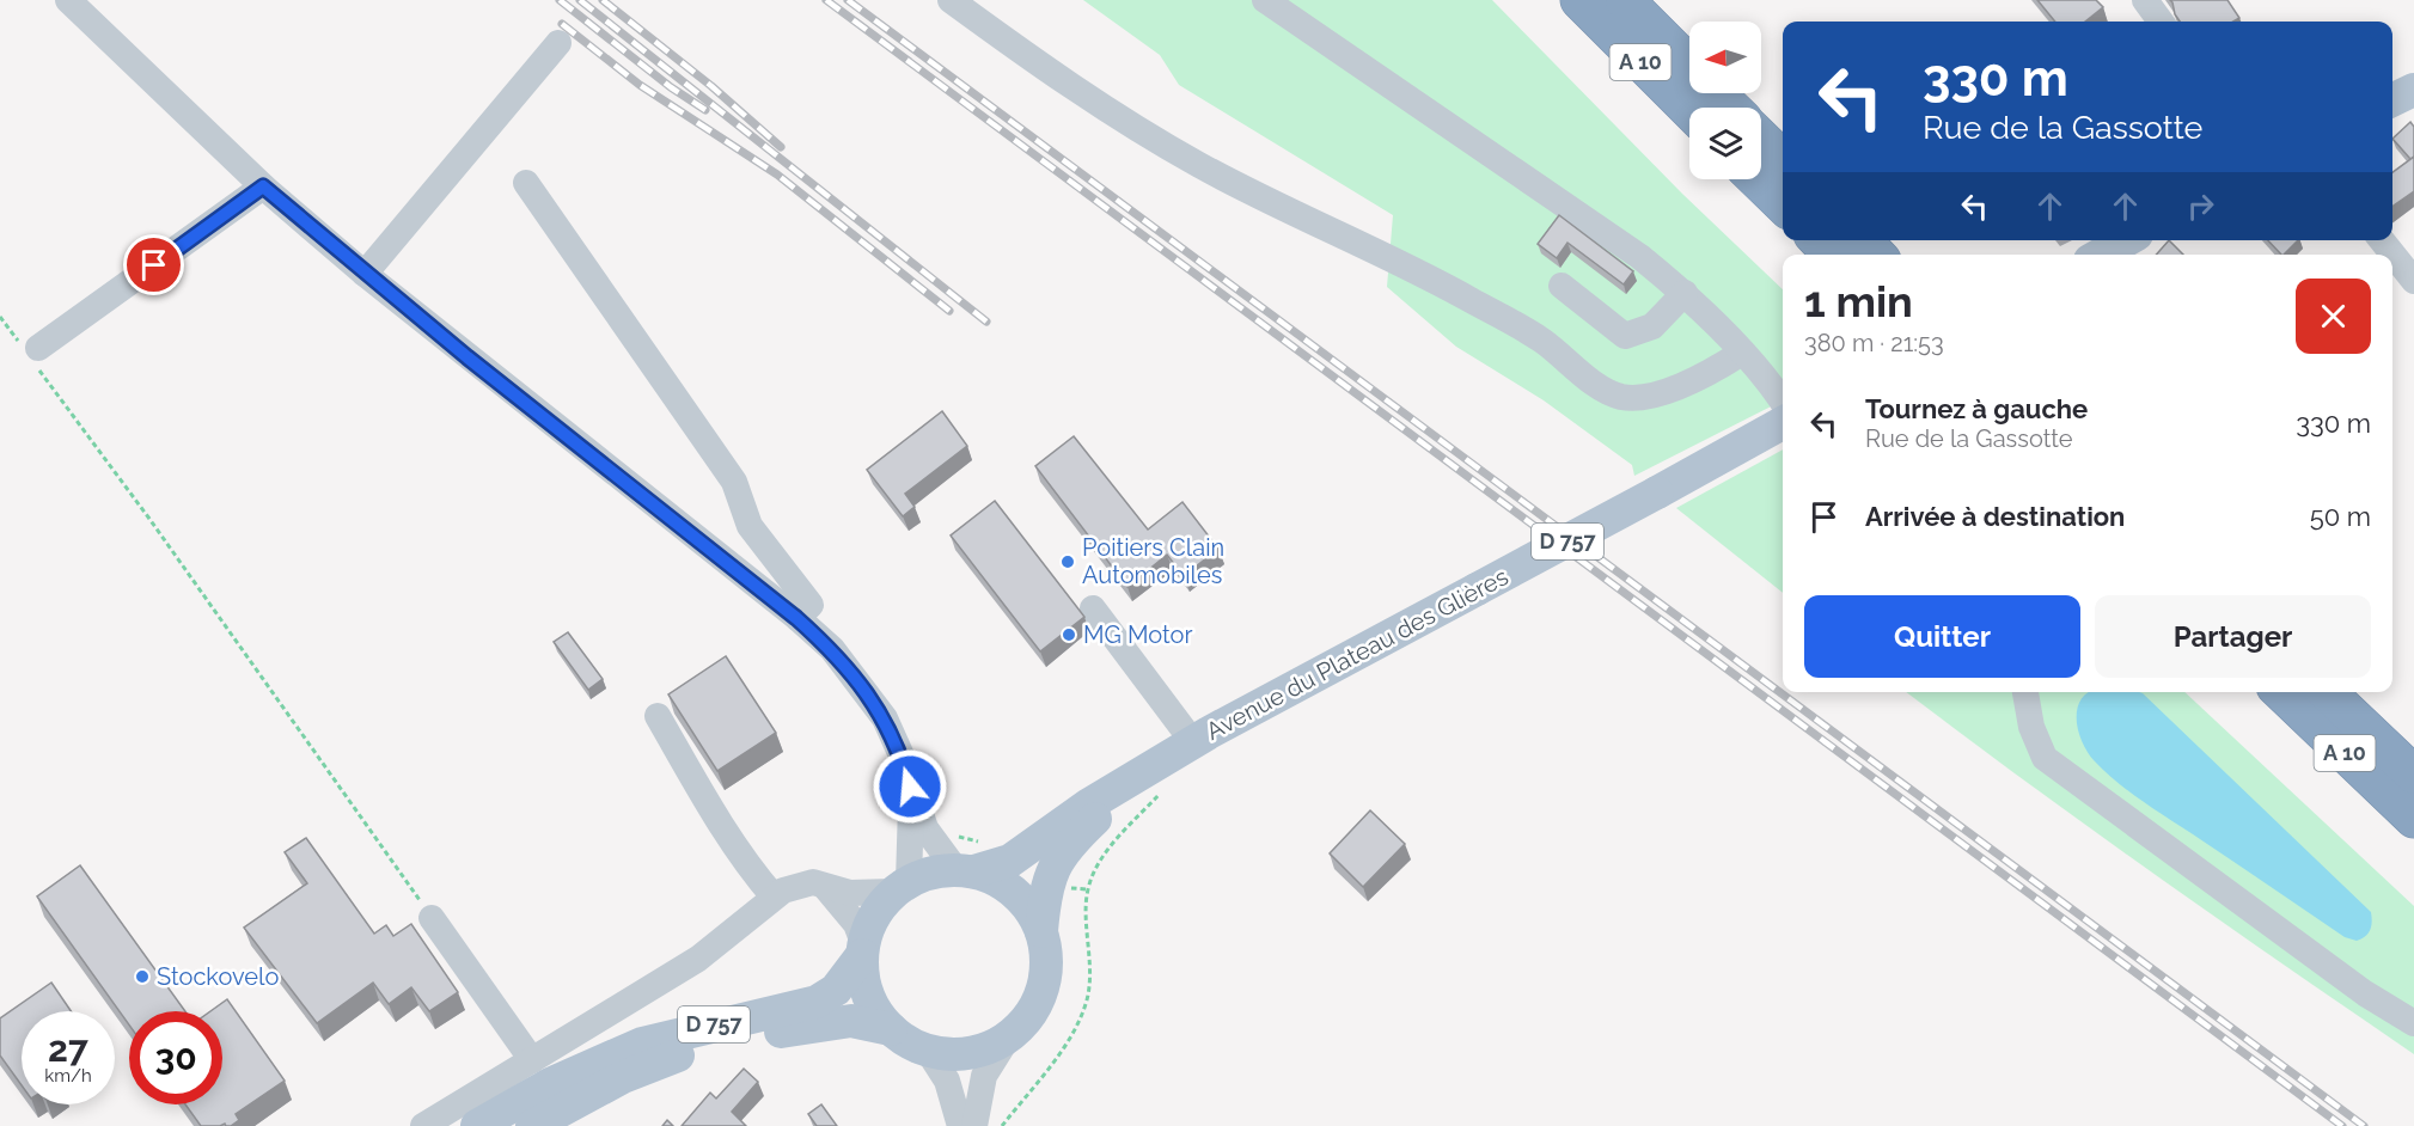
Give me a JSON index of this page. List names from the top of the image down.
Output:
{
  "streets": {
    "highway": ["A 10"],
    "main road": ["D 757", "Avenue du Plateau des Glières"]
  },
  "crossings": [
    ["D 757", "Avenue du Plateau des Glières"]
  ],
  "places": ["Poitiers Clain Automobiles", "MG Motor", "Stockovelo"],
  "north": "left",
  "page": {
    "turn": ["330 m", "Rue de la Gassotte"],
    "heading": ["1 min", "380 m · 21:53"],
    "list": [
      {
        "name": "Tournez à gauche",
        "note": "Rue de la Gassotte",
        "value": "330 m"
      },
      {
        "name": "Arrivée à destination",
        "value": "50 m"
      }
    ],
    "buttons": ["Quitter", "Partager"],
    "speed": "27 km/h",
    "limit": "30"
  }
}
